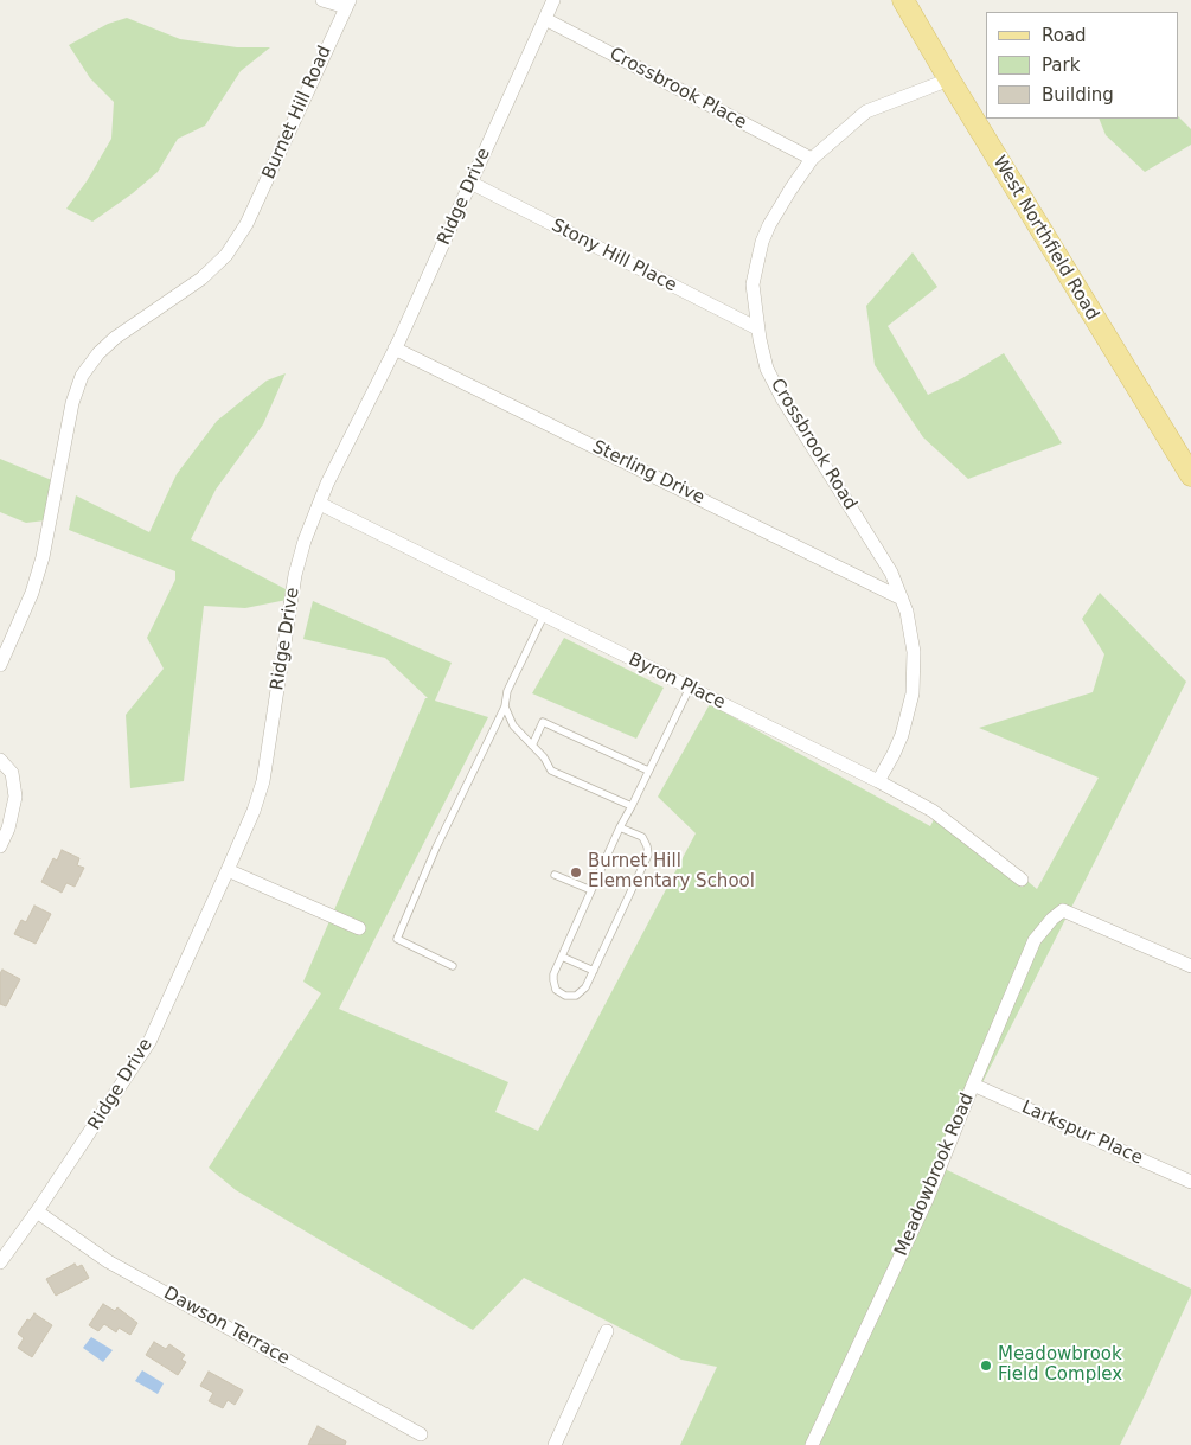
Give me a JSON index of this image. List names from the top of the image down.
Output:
{
  "streets": {
    "main road": ["West Northfield Road"],
    "street": [
      "Crossbrook Place",
      "Burnet Hill Road",
      "Ridge Drive",
      "Stony Hill Place",
      "Crossbrook Road",
      "Sterling Drive",
      "Byron Place",
      "Larkspur Place",
      "Meadowbrook Road",
      "Dawson Terrace"
    ]
  },
  "crossings": [
    ["Crossbrook Place", "Ridge Drive"],
    ["Crossbrook Place", "Crossbrook Road"],
    ["Ridge Drive", "Stony Hill Place"],
    ["Ridge Drive", "Sterling Drive"],
    ["Ridge Drive", "Byron Place"],
    ["Ridge Drive", "Dawson Terrace"],
    ["West Northfield Road", "Crossbrook Road"],
    ["Stony Hill Place", "Crossbrook Road"],
    ["Crossbrook Road", "Sterling Drive"],
    ["Crossbrook Road", "Byron Place"],
    ["Larkspur Place", "Meadowbrook Road"]
  ],
  "places": ["Burnet Hill Elementary School", "Meadowbrook Field Complex"],
  "legend": ["Road", "Park", "Building"]
}
